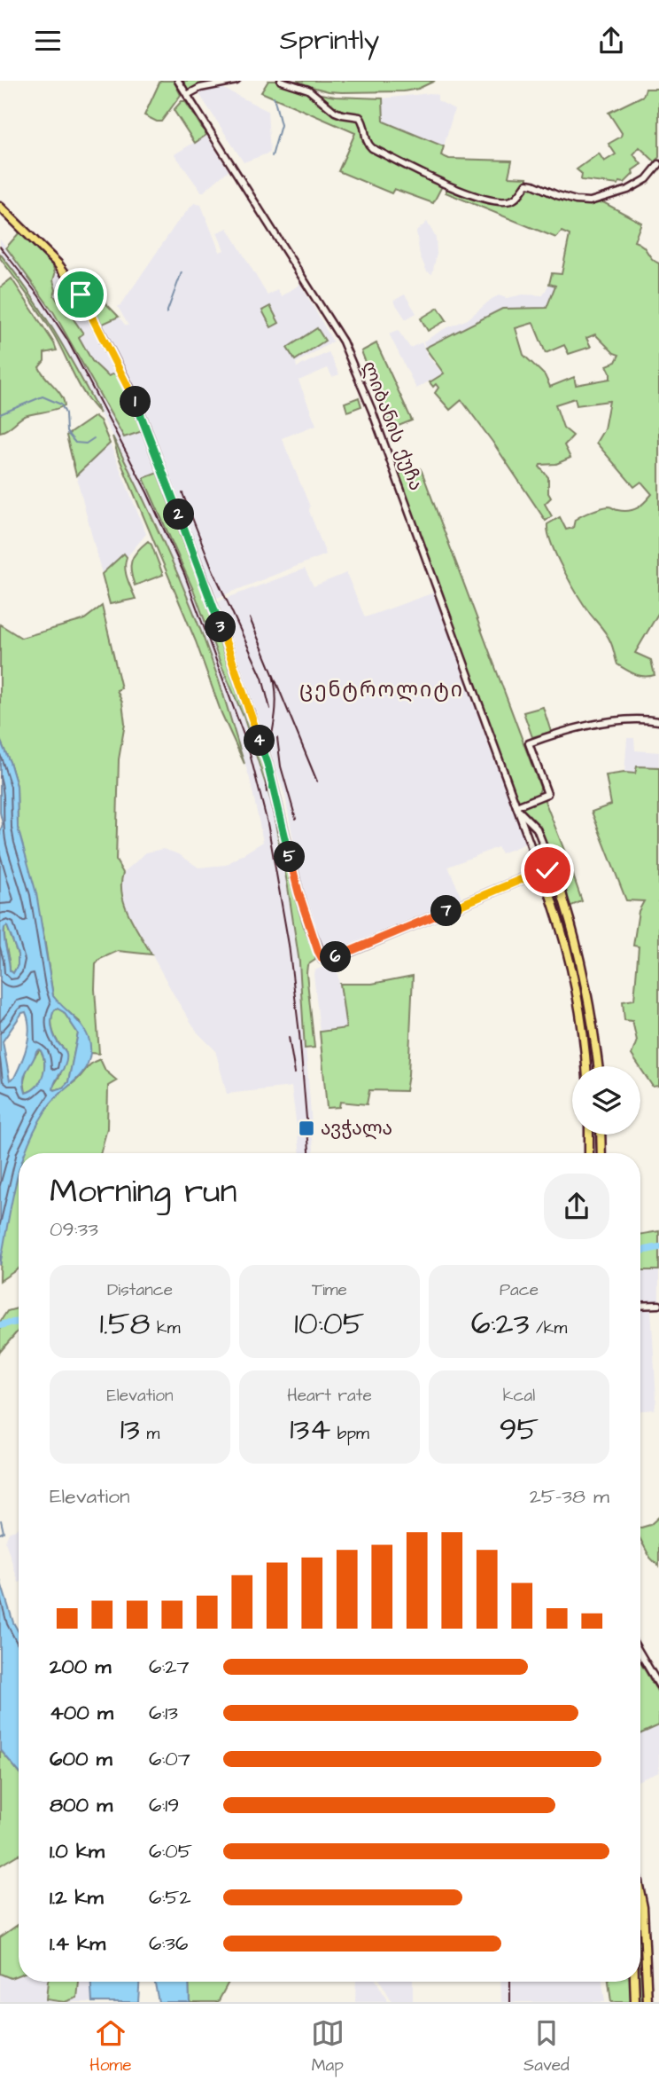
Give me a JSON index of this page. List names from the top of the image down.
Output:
{
  "streets": {
    "street": ["ლიბანის ქუჩა"]
  },
  "districts": ["ცენტროლიტი"],
  "places": {
    "transit": ["ავჭალა"]
  },
  "page": {
    "header": "Sprintly",
    "pins": [
      "1",
      "2",
      "3",
      "4",
      "5",
      "7",
      "6"
    ],
    "heading": ["Morning run", "09:33"],
    "stats": [
      ["Distance", "1.58 km"],
      ["Time", "10:05"],
      ["Pace", "6:23 /km"],
      ["Elevation", "13 m"],
      ["Heart rate", "134 bpm"],
      ["kcal", "95"]
    ],
    "chart": ["Elevation", "25–38 m"],
    "list": [
      {
        "name": "200 m",
        "note": "6:27"
      },
      {
        "name": "400 m",
        "note": "6:13"
      },
      {
        "name": "600 m",
        "note": "6:07"
      },
      {
        "name": "800 m",
        "note": "6:19"
      },
      {
        "name": "1.0 km",
        "note": "6:05"
      },
      {
        "name": "1.2 km",
        "note": "6:52"
      },
      {
        "name": "1.4 km",
        "note": "6:36"
      }
    ],
    "tabs": ["Home", "Map", "Saved"]
  }
}
